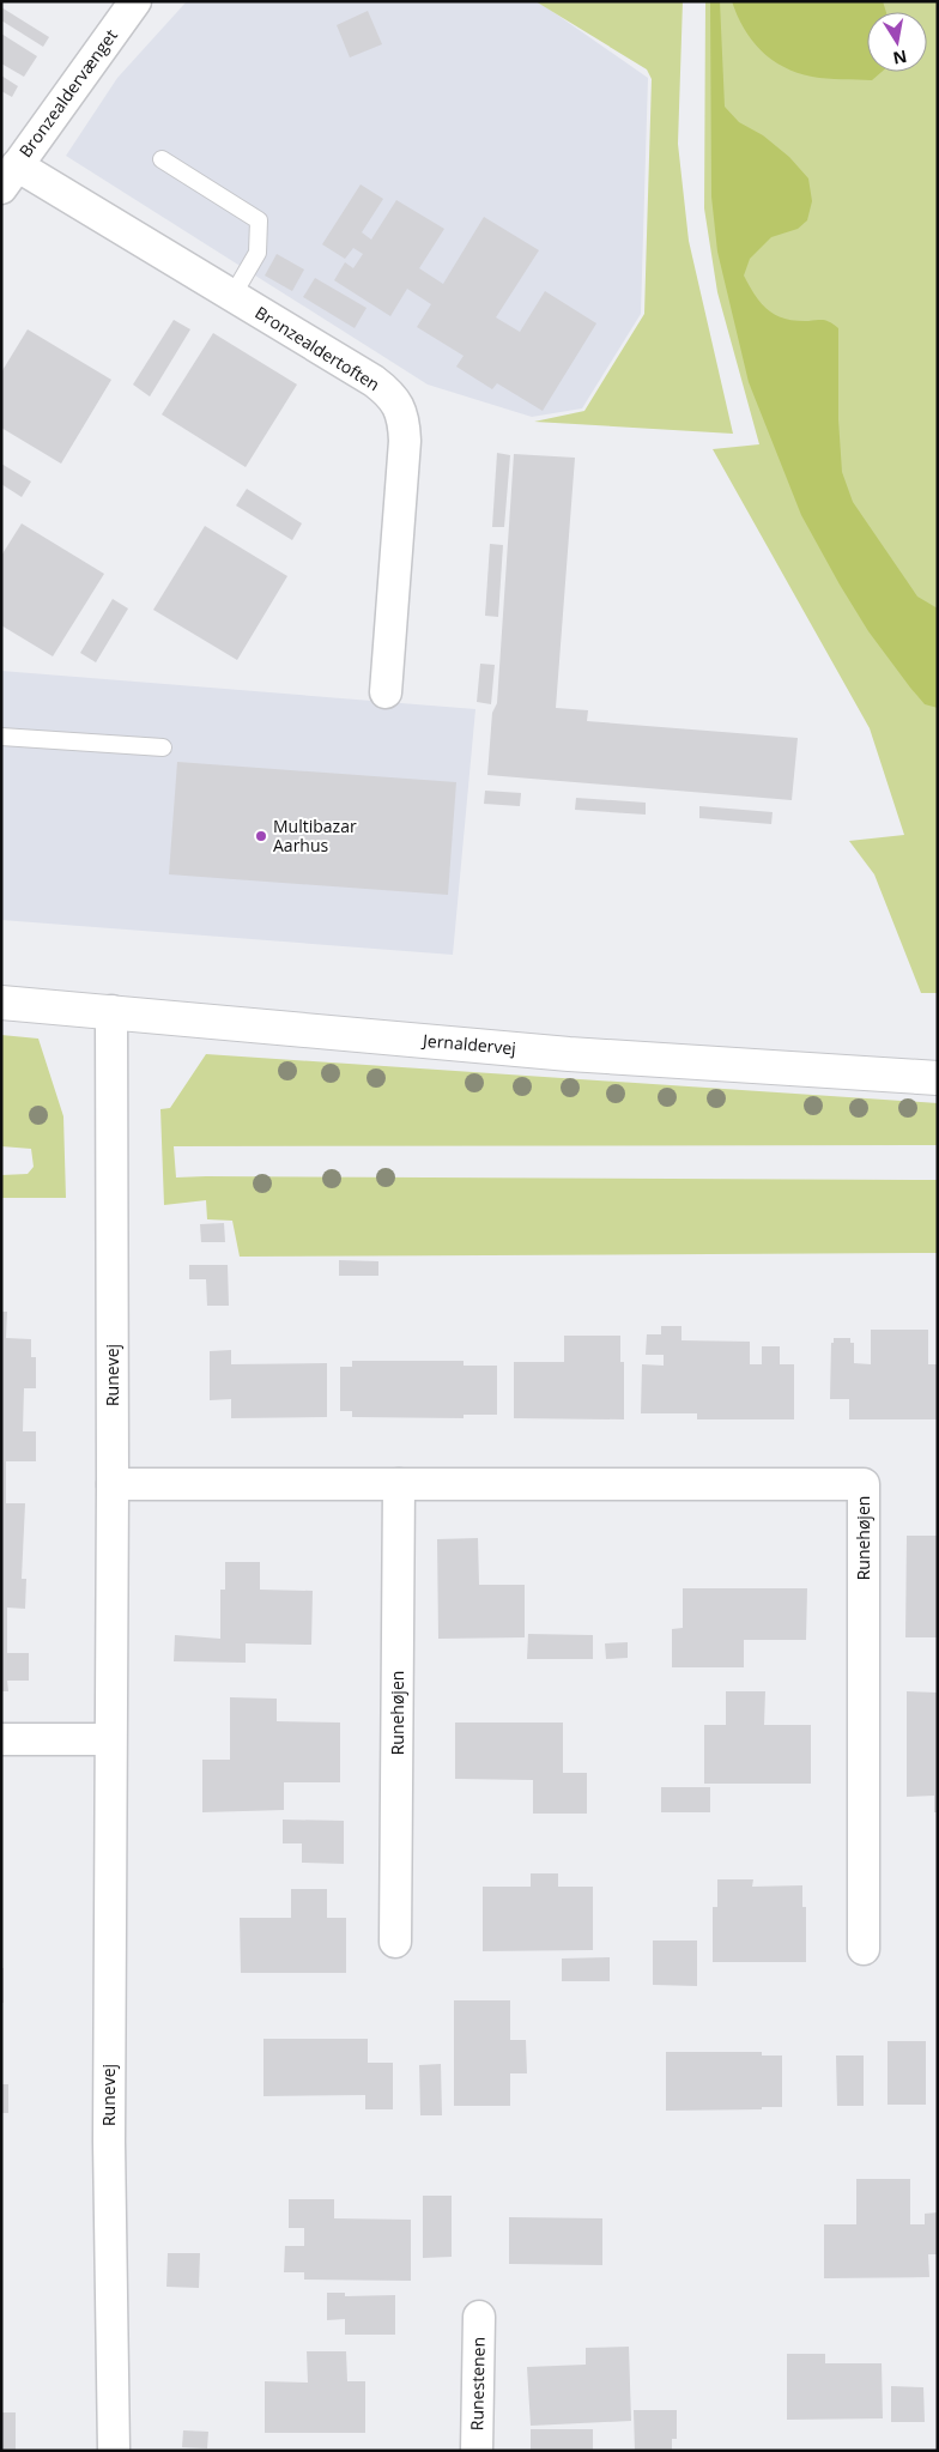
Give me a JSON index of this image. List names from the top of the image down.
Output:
{
  "streets": {
    "street": [
      "Bronzealdervænget",
      "Bronzealdertoften",
      "Jernaldervej",
      "Runevej",
      "Runehøjen",
      "Runestenen"
    ]
  },
  "crossings": [
    ["Bronzealdervænget", "Bronzealdertoften"],
    ["Jernaldervej", "Runevej"],
    ["Runevej", "Runehøjen"]
  ],
  "places": ["Multibazar Aarhus"],
  "north": "bottom"
}
